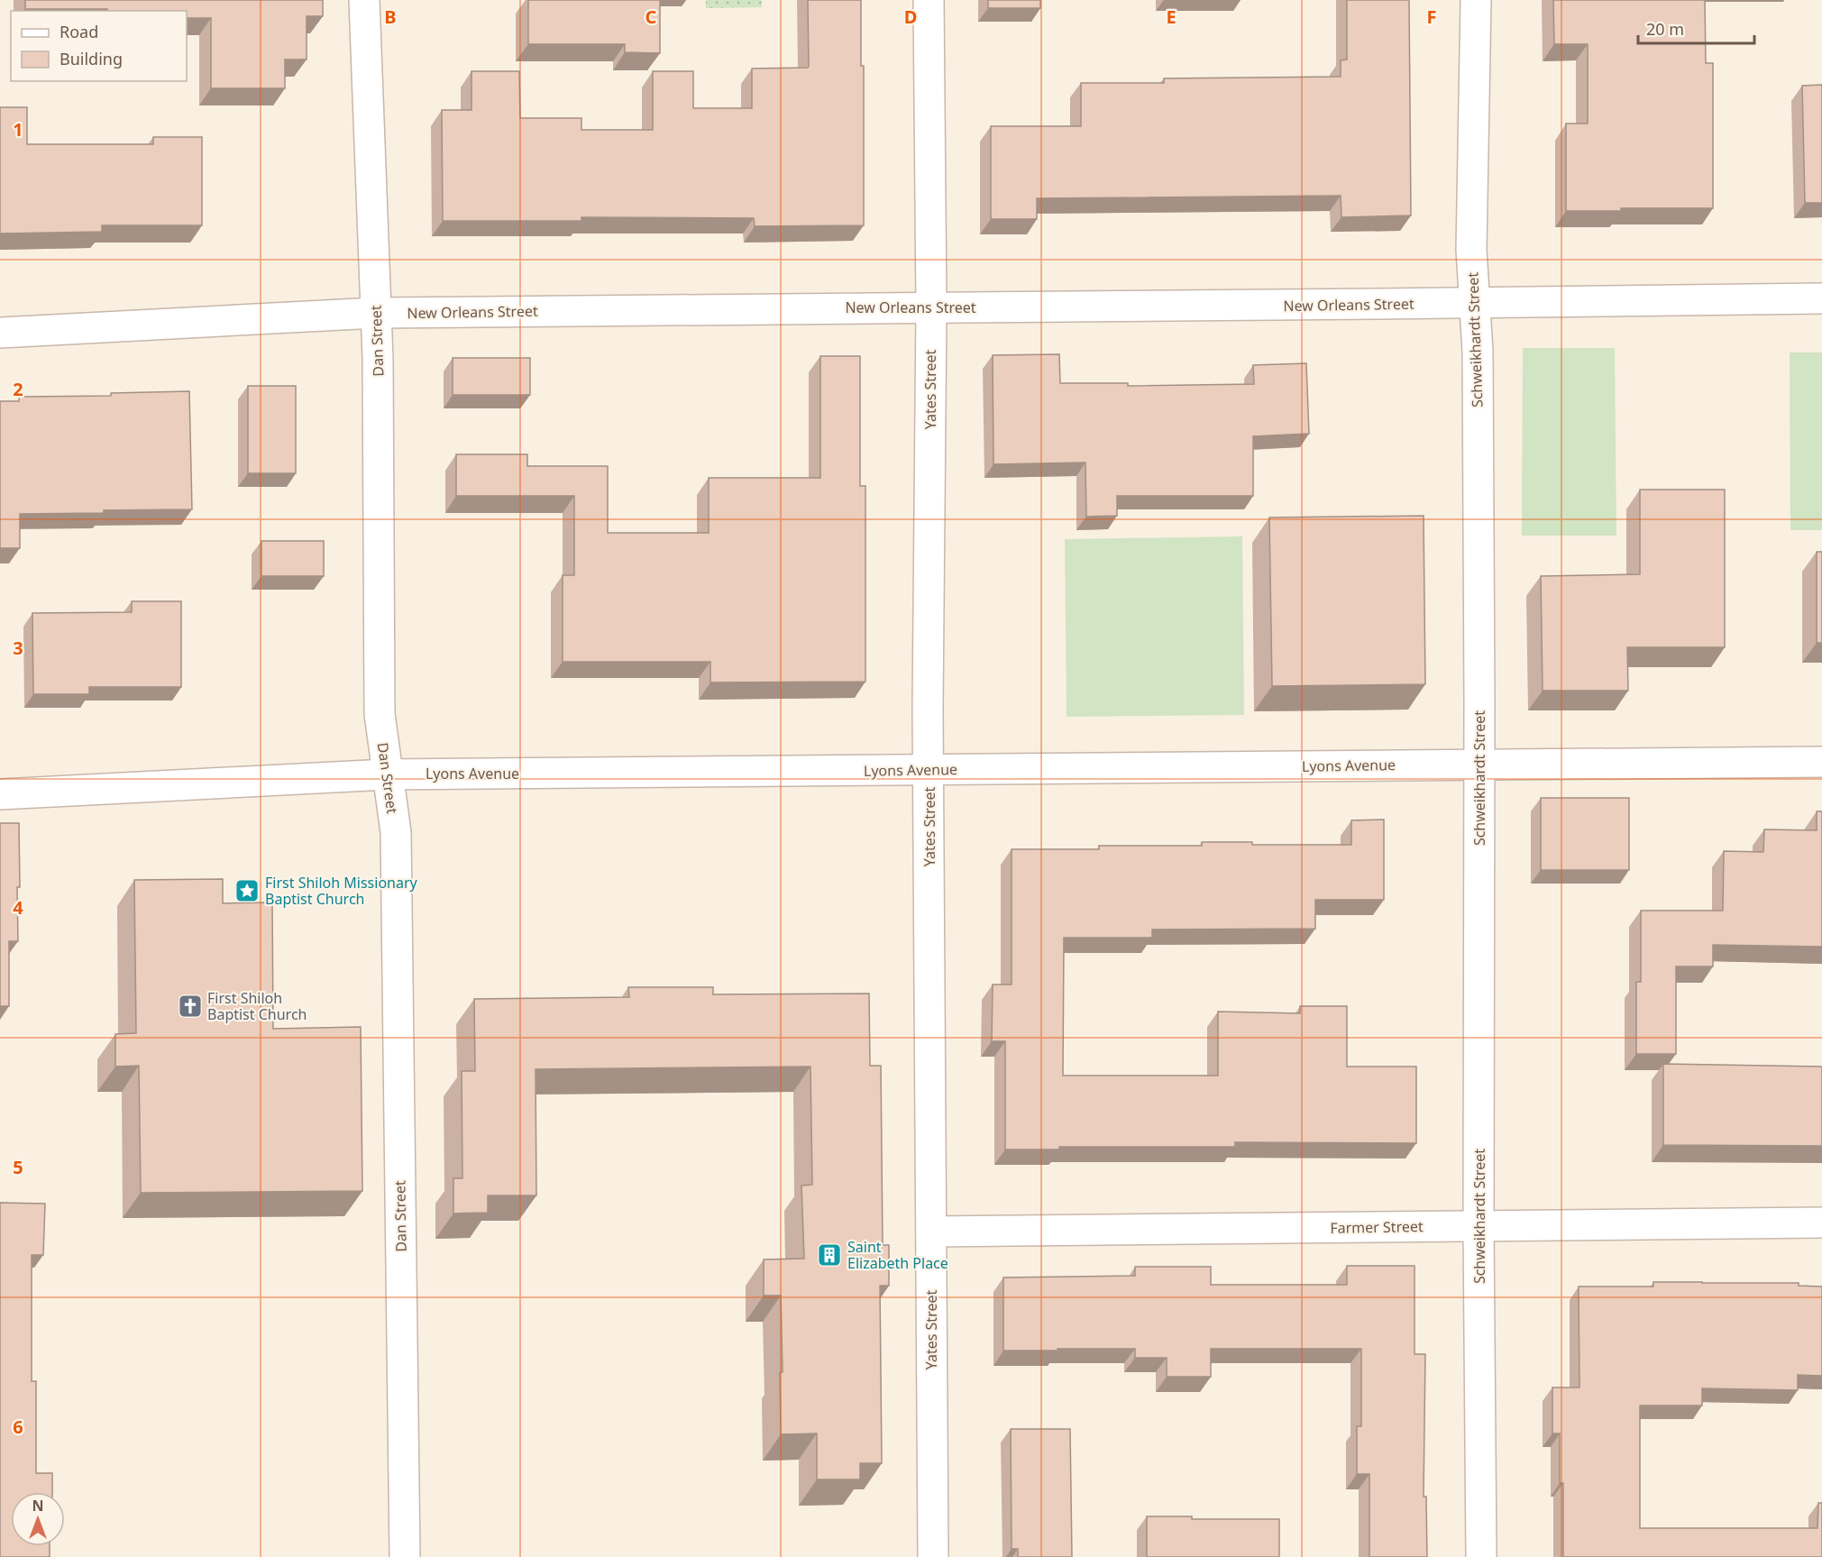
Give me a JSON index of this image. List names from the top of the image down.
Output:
{
  "streets": {
    "street": [
      "New Orleans Street",
      "Schweikhardt Street",
      "Dan Street",
      "Yates Street",
      "Lyons Avenue",
      "Farmer Street"
    ]
  },
  "crossings": [
    ["New Orleans Street", "Schweikhardt Street"],
    ["New Orleans Street", "Dan Street"],
    ["New Orleans Street", "Yates Street"],
    ["Schweikhardt Street", "Lyons Avenue"],
    ["Schweikhardt Street", "Farmer Street"],
    ["Dan Street", "Lyons Avenue"],
    ["Yates Street", "Lyons Avenue"],
    ["Yates Street", "Farmer Street"]
  ],
  "places": {
    "place": ["First Shiloh Missionary Baptist Church"],
    "church": ["First Shiloh Baptist Church"],
    "building": ["Saint Elizabeth Place"]
  },
  "legend": ["Road", "Building"],
  "scale_bar": "20 m",
  "north": "top",
  "grid": {
    "columns": [
      "B",
      "C",
      "D",
      "E",
      "F"
    ],
    "rows": [
      "1",
      "2",
      "3",
      "4",
      "5",
      "6"
    ]
  }
}
